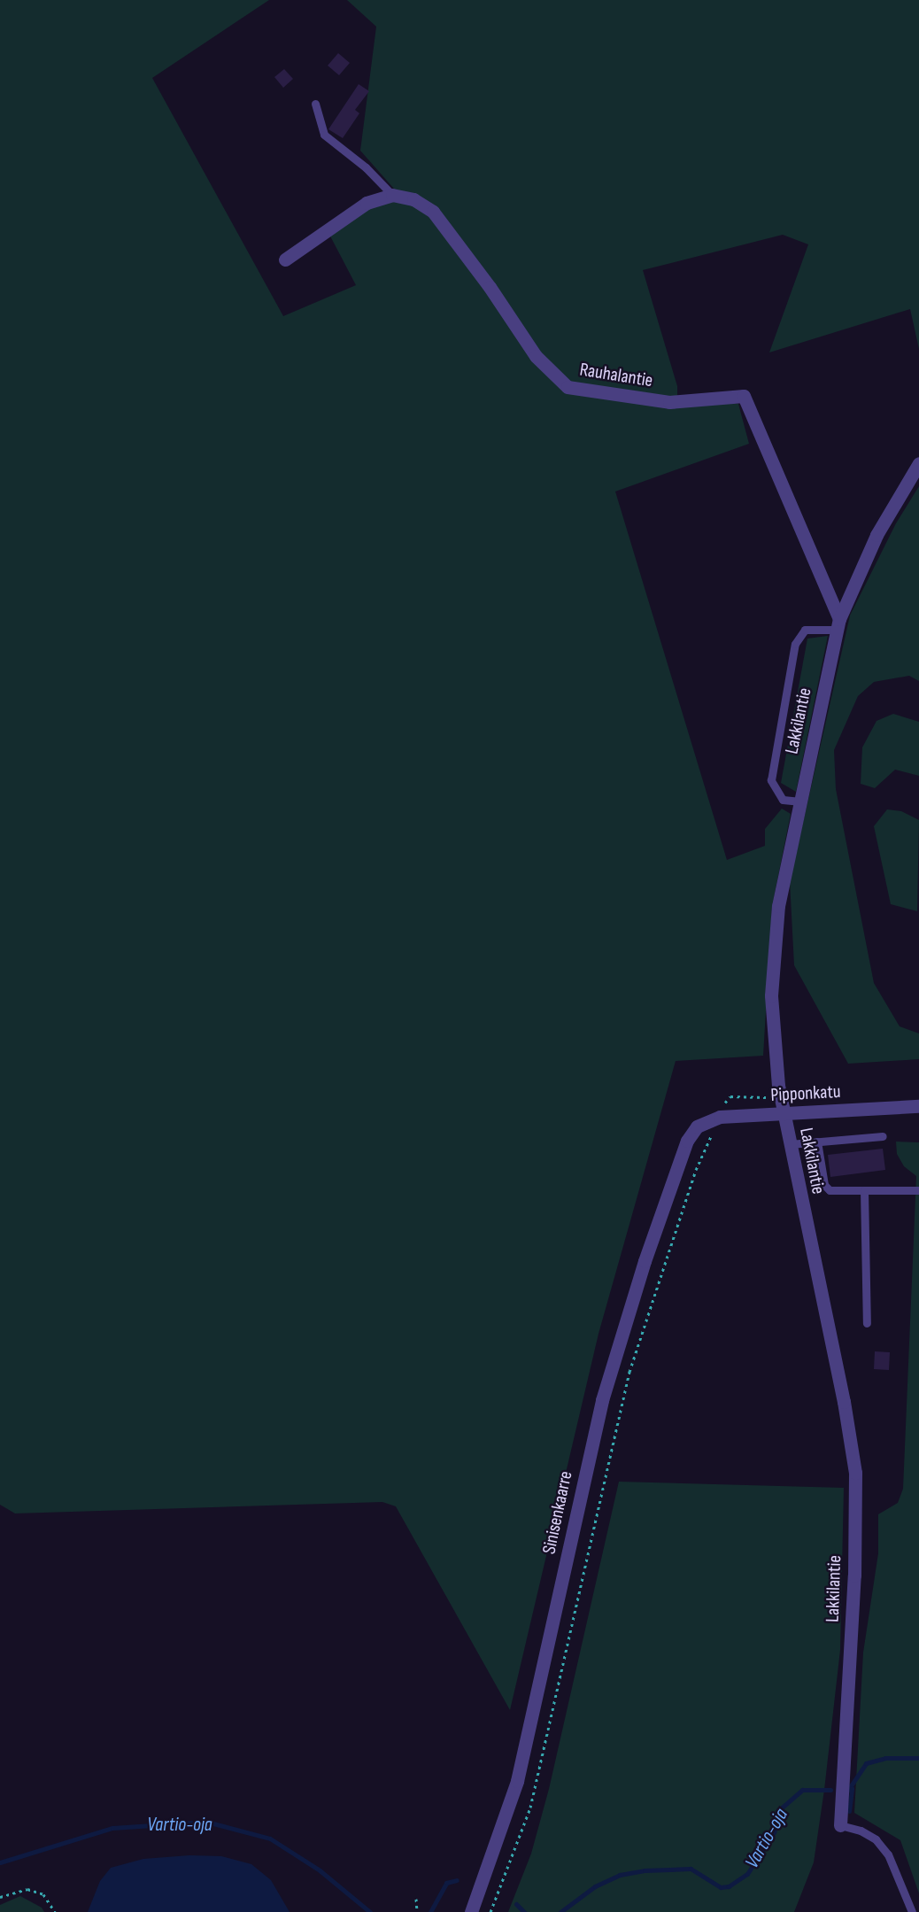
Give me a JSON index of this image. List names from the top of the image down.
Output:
{
  "streets": {
    "street": [
      "Rauhalantie",
      "Lakkilantie",
      "Pipponkatu",
      "Sinisenkaarre"
    ]
  },
  "crossings": [
    ["Rauhalantie", "Lakkilantie"],
    ["Lakkilantie", "Pipponkatu"],
    ["Pipponkatu", "Sinisenkaarre"]
  ],
  "water": ["Vartio-oja"]
}
